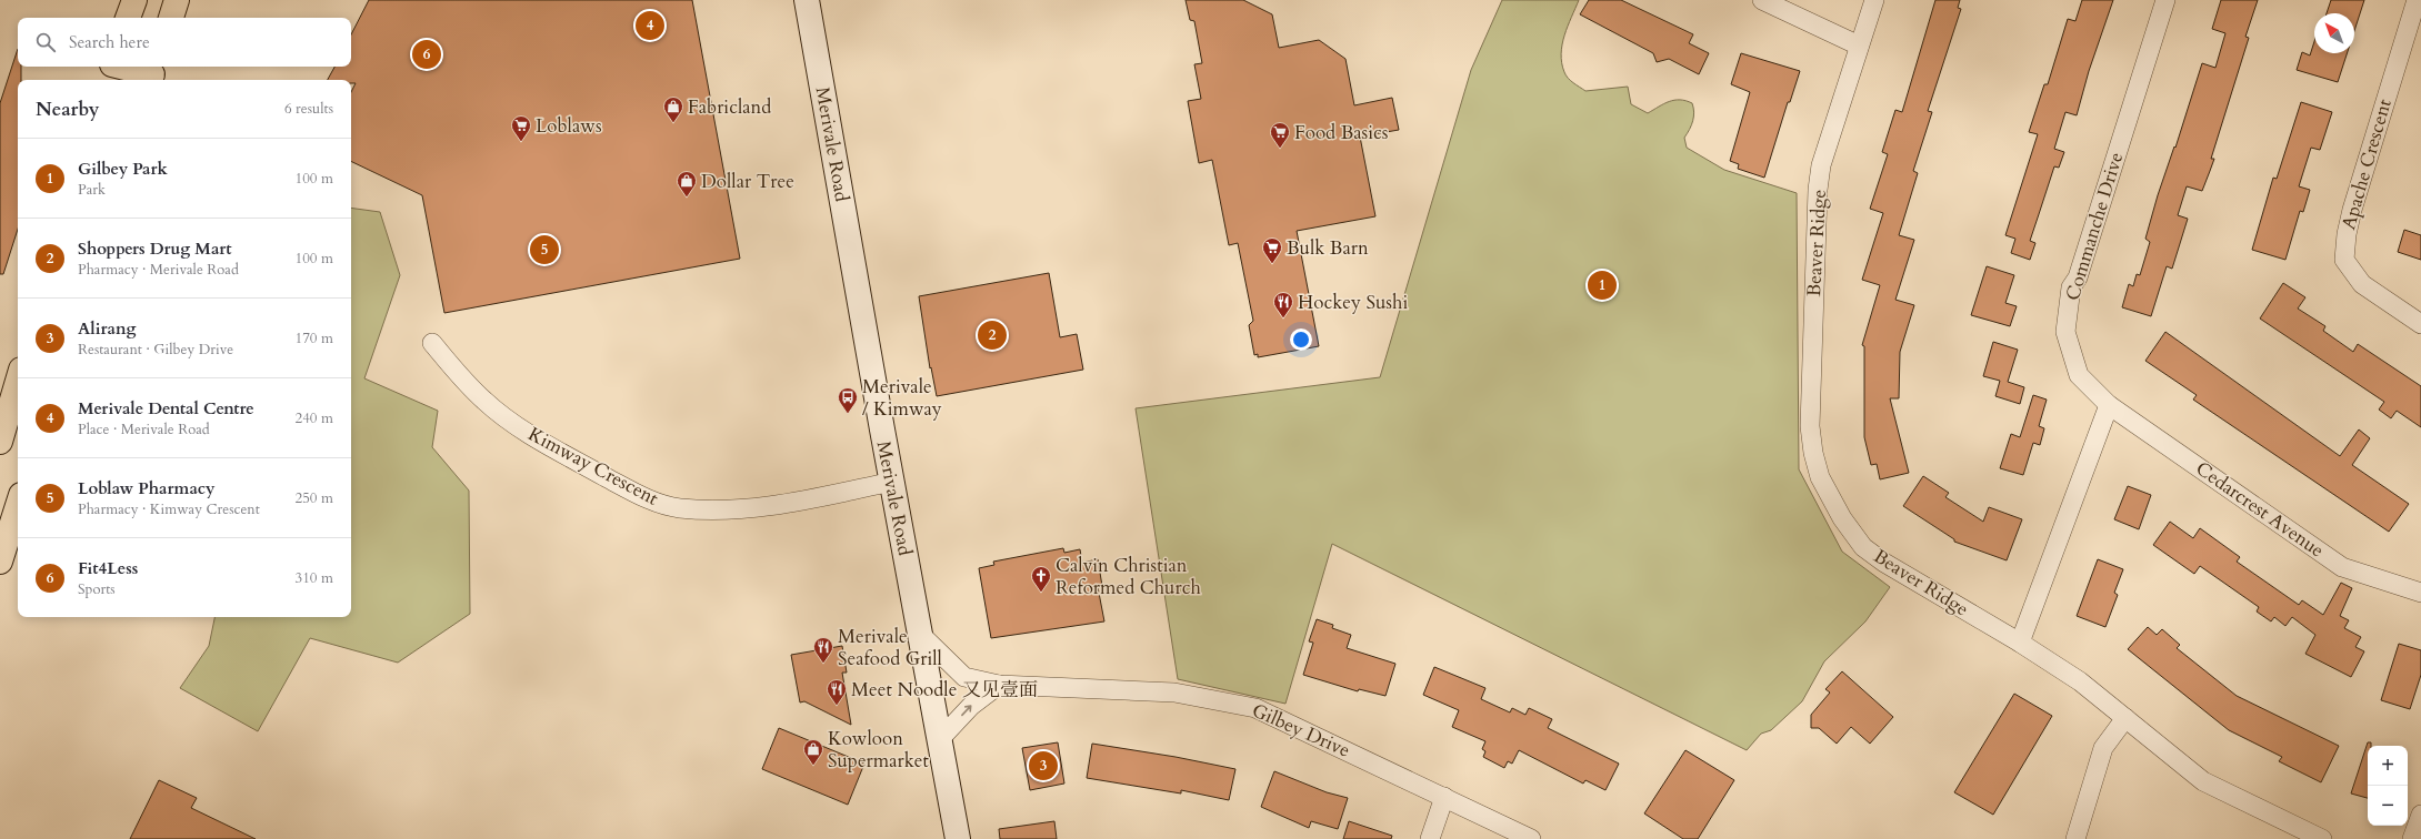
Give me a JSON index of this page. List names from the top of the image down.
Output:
{
  "streets": {
    "main road": ["Merivale Road"],
    "street": [
      "Apache Crescent",
      "Commanche Drive",
      "Beaver Ridge",
      "Kimway Crescent",
      "Cedarcrest Avenue",
      "Gilbey Drive"
    ]
  },
  "crossings": [
    ["Merivale Road", "Kimway Crescent"],
    ["Merivale Road", "Gilbey Drive"],
    ["Commanche Drive", "Cedarcrest Avenue"]
  ],
  "places": {
    "shop": ["Fabricland", "Dollar Tree", "Kowloon Supermarket"],
    "supermarket": ["Loblaws", "Food Basics", "Bulk Barn"],
    "restaurant": ["Hockey Sushi", "Merivale Seafood Grill", "Meet Noodle 又见壹面"],
    "bus stop": ["Merivale / Kimway"],
    "church": ["Calvin Christian Reformed Church"]
  },
  "north": "top left",
  "page": {
    "pins": [
      "4",
      "6",
      "5",
      "1",
      "2",
      "3"
    ],
    "search": "Search here",
    "heading": ["Nearby", "6 results"],
    "list": [
      {
        "mark": "1",
        "name": "Gilbey Park",
        "note": "Park",
        "value": "100 m"
      },
      {
        "mark": "2",
        "name": "Shoppers Drug Mart",
        "note": "Pharmacy · Merivale Road",
        "value": "100 m"
      },
      {
        "mark": "3",
        "name": "Alirang",
        "note": "Restaurant · Gilbey Drive",
        "value": "170 m"
      },
      {
        "mark": "4",
        "name": "Merivale Dental Centre",
        "note": "Place · Merivale Road",
        "value": "240 m"
      },
      {
        "mark": "5",
        "name": "Loblaw Pharmacy",
        "note": "Pharmacy · Kimway Crescent",
        "value": "250 m"
      },
      {
        "mark": "6",
        "name": "Fit4Less",
        "note": "Sports",
        "value": "310 m"
      }
    ],
    "map_buttons": ["+", "−"]
  }
}
